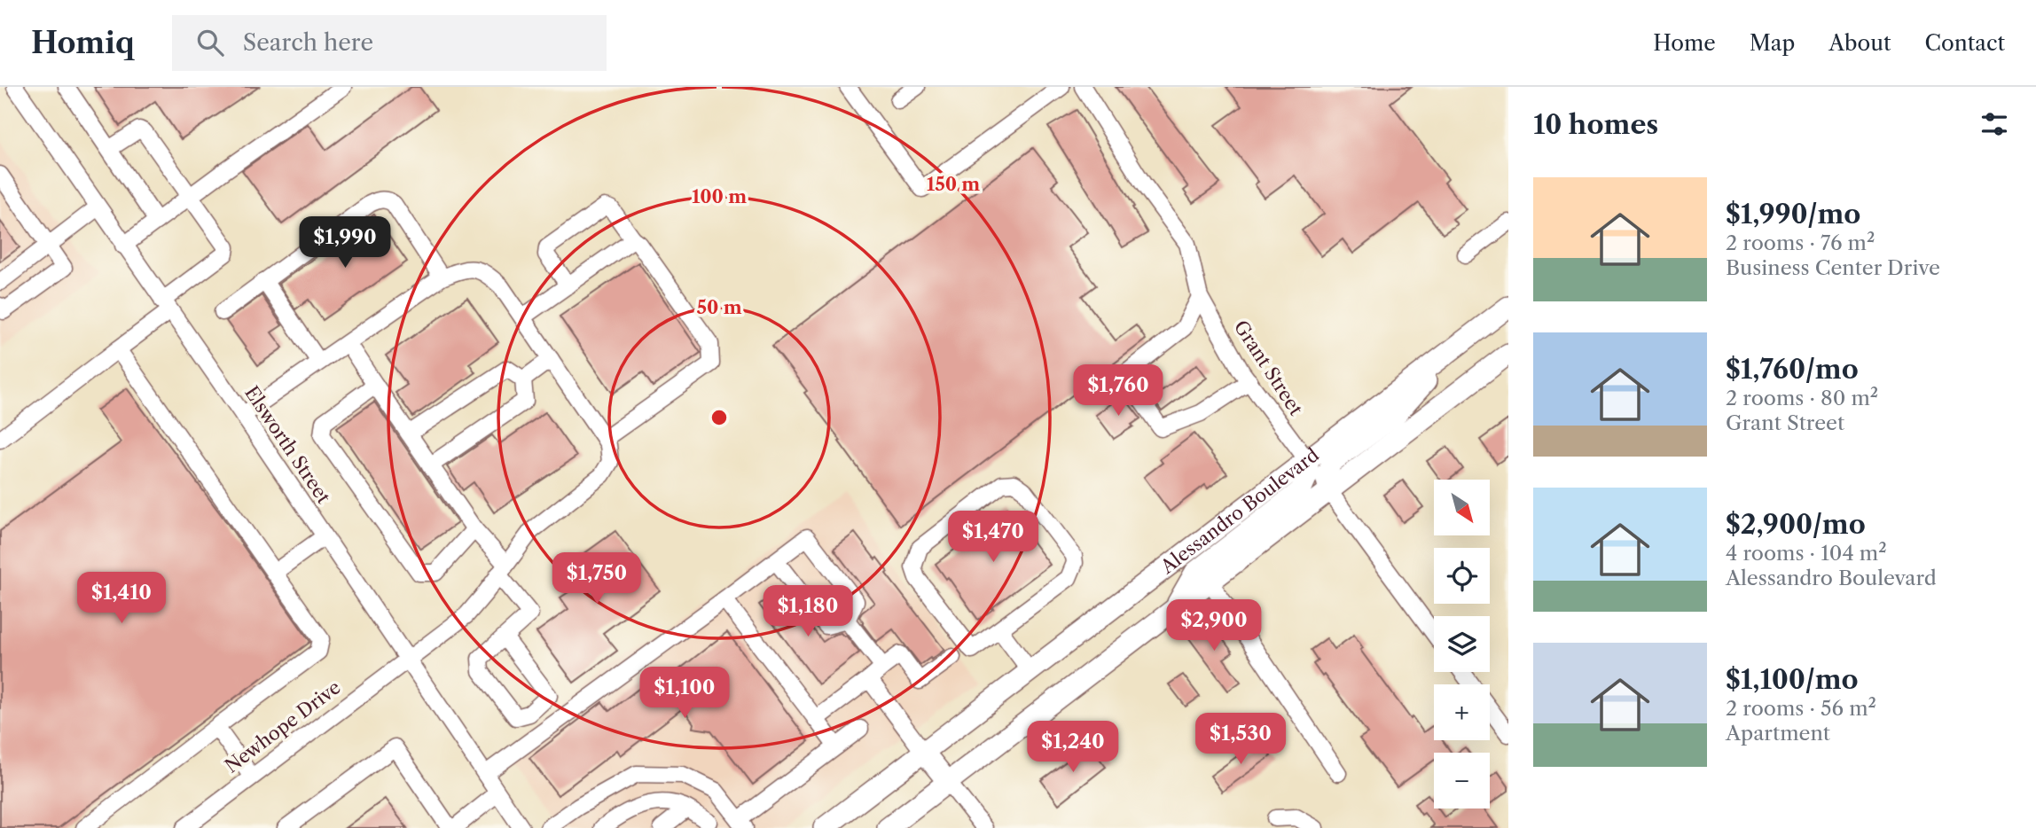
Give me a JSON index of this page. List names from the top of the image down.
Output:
{
  "streets": {
    "main road": ["Alessandro Boulevard"],
    "street": ["Grant Street", "Elsworth Street", "Newhope Drive"]
  },
  "crossings": [
    ["Grant Street", "Alessandro Boulevard"],
    ["Elsworth Street", "Newhope Drive"]
  ],
  "north": "bottom right",
  "page": {
    "header": "Homiq",
    "search": "Search here",
    "nav": [
      "Home",
      "Map",
      "About",
      "Contact"
    ],
    "heading": "10 homes",
    "list": [
      {
        "name": "$1,990/mo",
        "note": "2 rooms · 76 m² · Business Center Drive"
      },
      {
        "name": "$1,760/mo",
        "note": "2 rooms · 80 m² · Grant Street"
      },
      {
        "name": "$2,900/mo",
        "note": "4 rooms · 104 m² · Alessandro Boulevard"
      },
      {
        "name": "$1,100/mo",
        "note": "2 rooms · 56 m² · Apartment"
      }
    ],
    "price": [
      "$1,990",
      "$1,760",
      "$1,470",
      "$1,750",
      "$1,410",
      "$1,180",
      "$2,900",
      "$1,100",
      "$1,530",
      "$1,240"
    ],
    "map_buttons": ["+", "−"]
  },
  "rings": ["150 m", "100 m", "50 m"]
}
